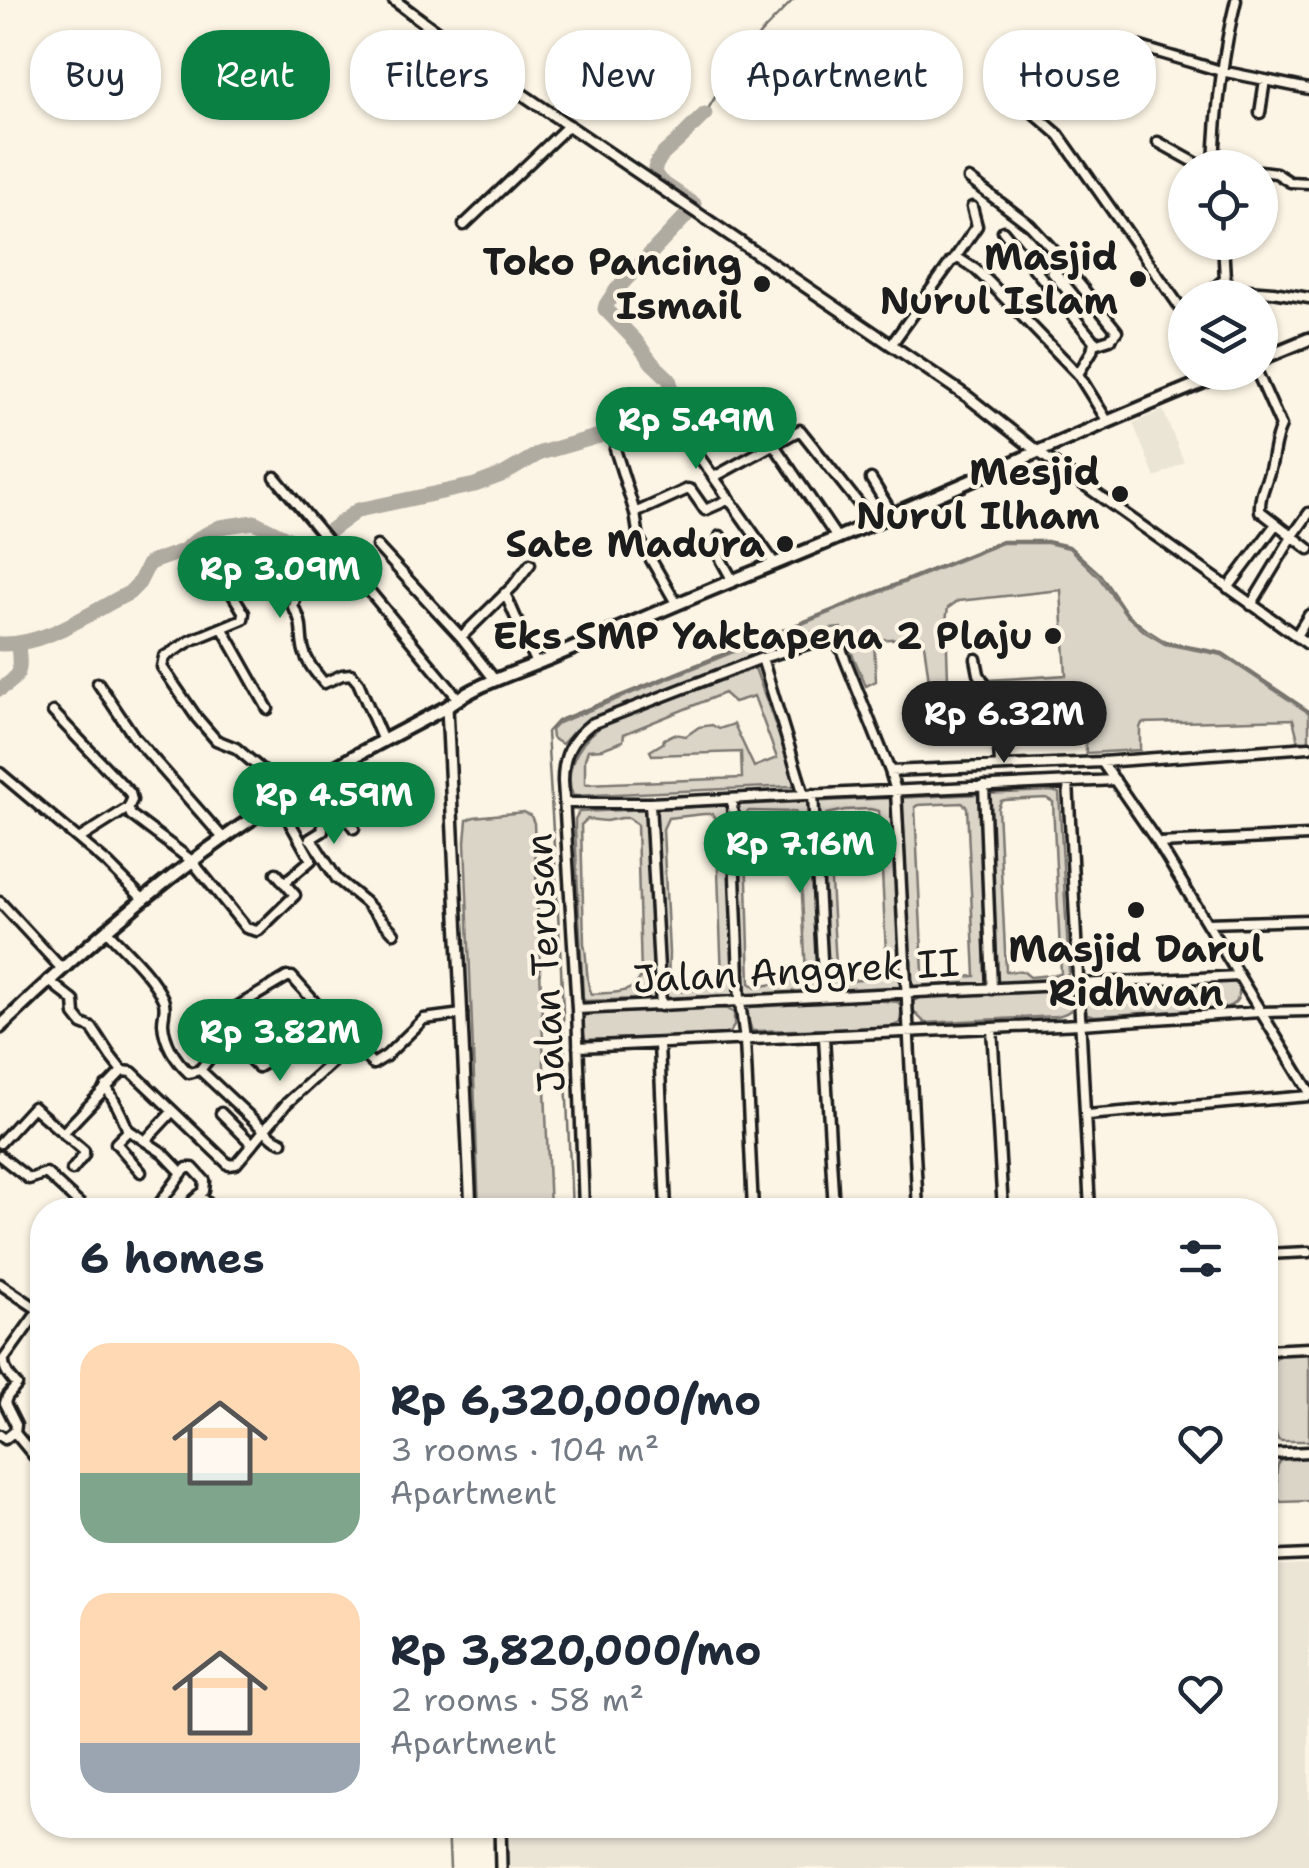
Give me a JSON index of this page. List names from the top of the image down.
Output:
{
  "streets": {
    "street": ["Jalan Terusan", "Jalan Anggrek II"]
  },
  "crossings": [
    ["Jalan Terusan", "Jalan Anggrek II"]
  ],
  "places": [
    "Masjid Nurul Islam",
    "Toko Pancing Ismail",
    "Mesjid Nurul Ilham",
    "Sate Madura",
    "Eks SMP Yaktapena 2 Plaju",
    "Masjid Darul Ridhwan"
  ],
  "page": {
    "chip": [
      "Buy",
      "Rent",
      "Filters",
      "New",
      "Apartment",
      "House"
    ],
    "price": [
      "Rp 5.49M",
      "Rp 3.09M",
      "Rp 6.32M",
      "Rp 4.59M",
      "Rp 7.16M",
      "Rp 3.82M"
    ],
    "heading": "6 homes",
    "list": [
      {
        "name": "Rp 6,320,000/mo",
        "note": "3 rooms · 104 m² · Apartment"
      },
      {
        "name": "Rp 3,820,000/mo",
        "note": "2 rooms · 58 m² · Apartment"
      }
    ]
  }
}
